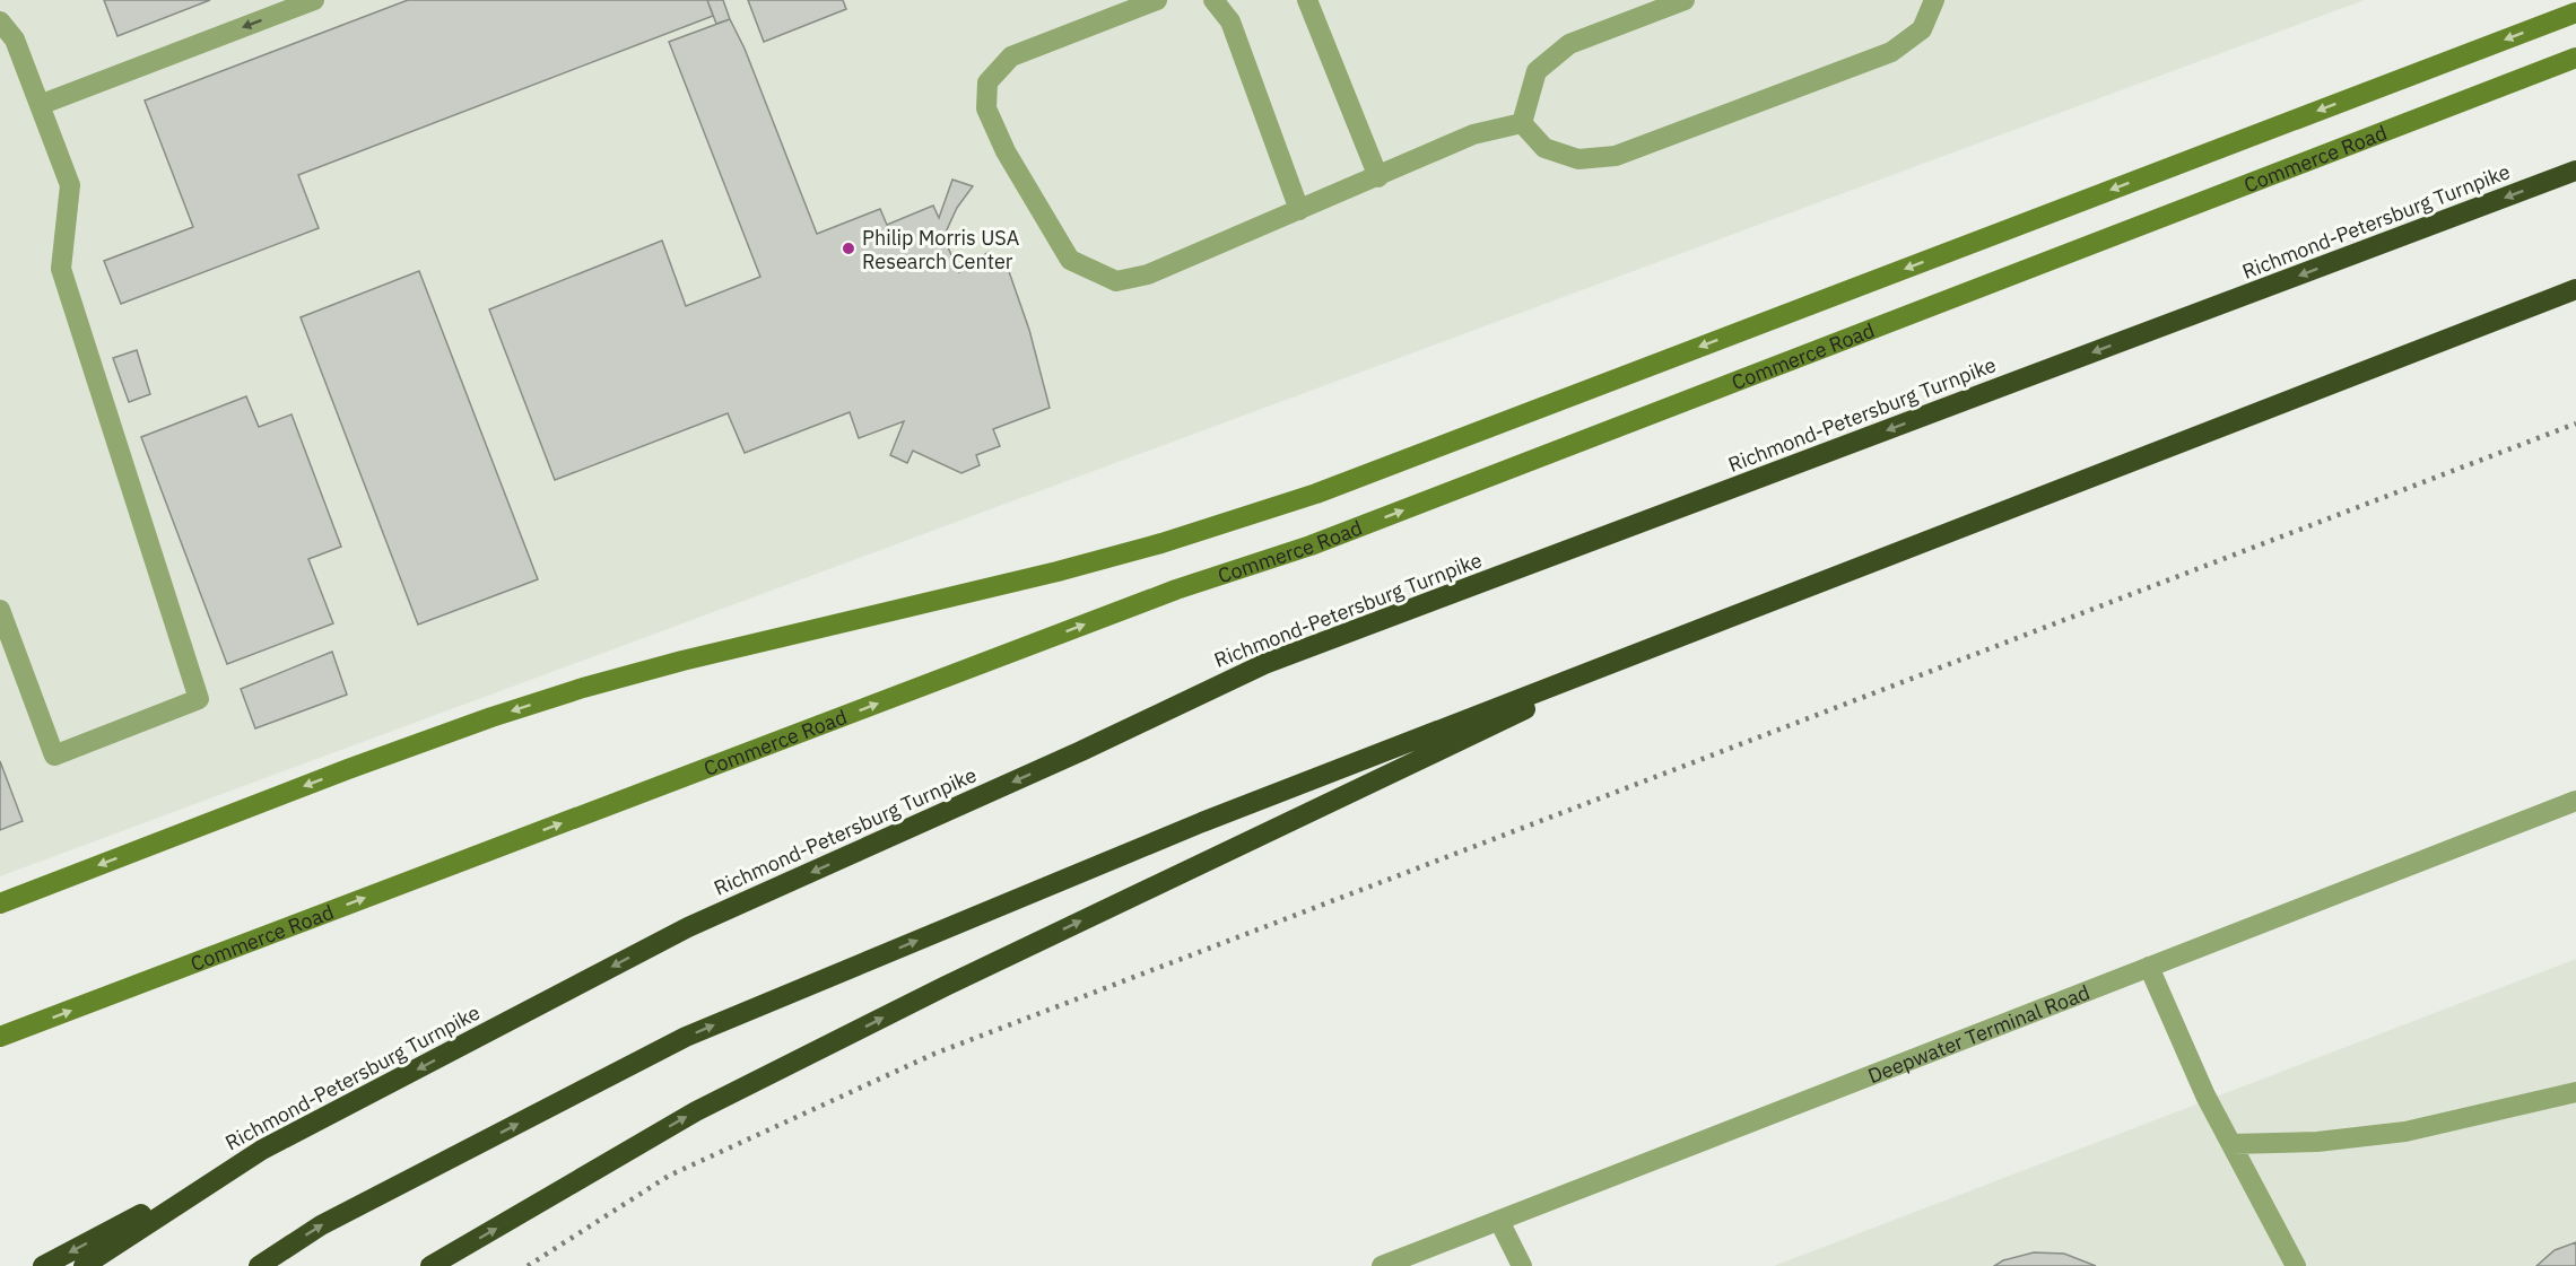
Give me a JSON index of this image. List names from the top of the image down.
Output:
{
  "streets": {
    "highway": ["Richmond-Petersburg Turnpike"],
    "main road": ["Commerce Road"],
    "street": ["Deepwater Terminal Road"]
  },
  "places": ["Philip Morris USA Research Center"]
}
